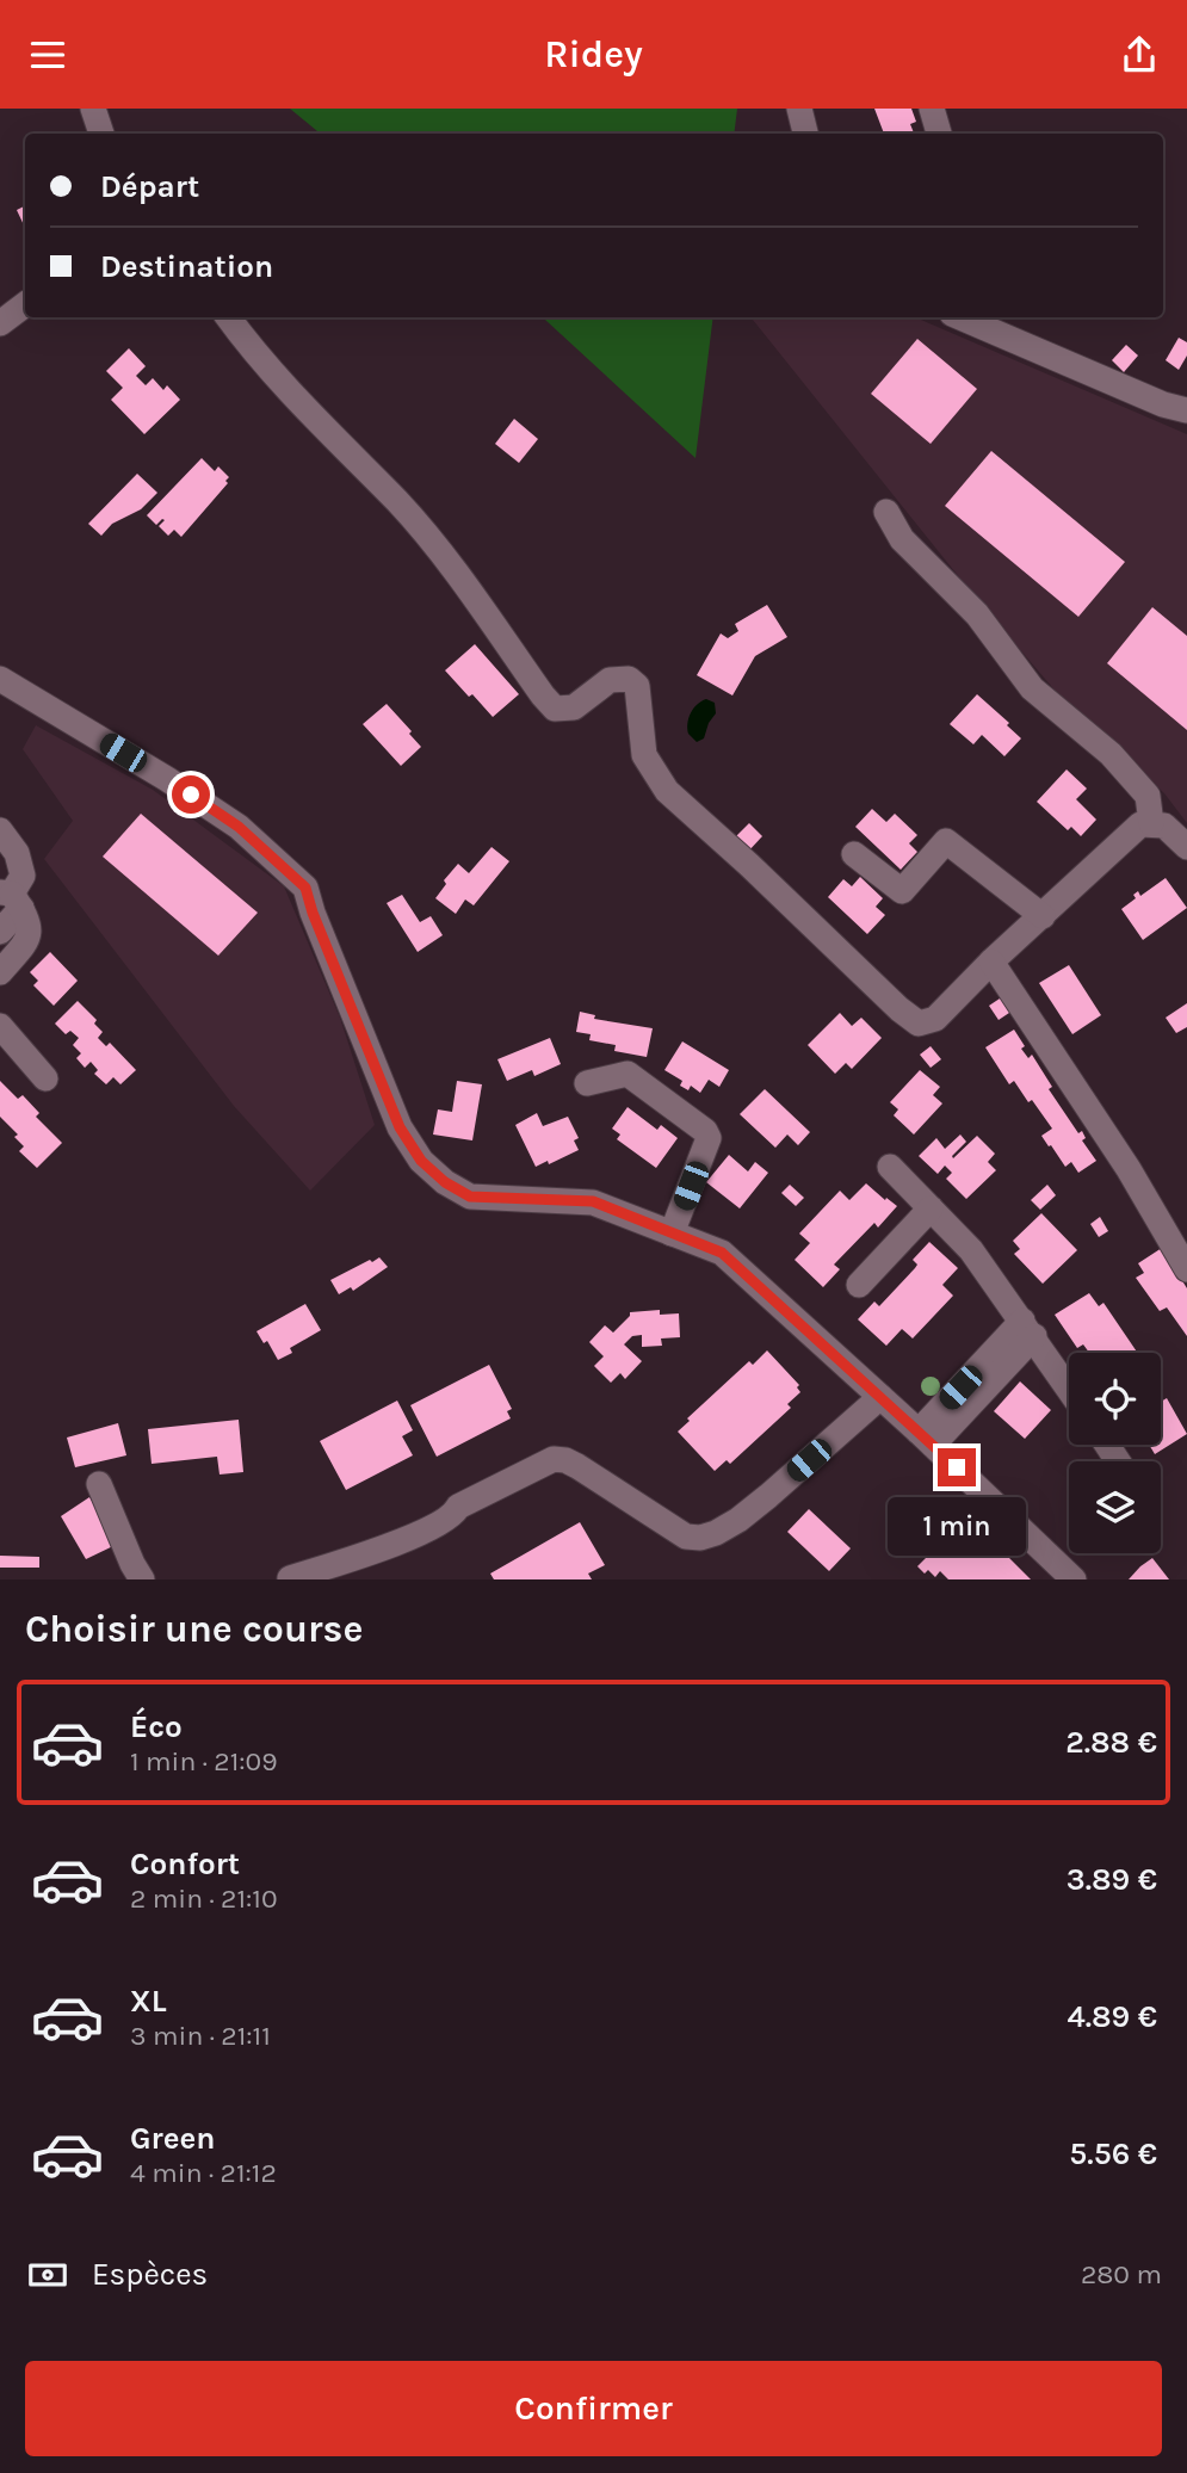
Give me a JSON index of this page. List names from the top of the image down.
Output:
{
  "page": {
    "header": "Ridey",
    "banner": ["Départ", "Destination"],
    "bubble": "1 min",
    "heading": "Choisir une course",
    "list": [
      {
        "name": "Éco",
        "note": "1 min · 21:09",
        "value": "2.88 €"
      },
      {
        "name": "Confort",
        "note": "2 min · 21:10",
        "value": "3.89 €"
      },
      {
        "name": "XL",
        "note": "3 min · 21:11",
        "value": "4.89 €"
      },
      {
        "name": "Green",
        "note": "4 min · 21:12",
        "value": "5.56 €"
      }
    ],
    "pay": ["Espèces", "280 m"],
    "buttons": "Confirmer"
  }
}
